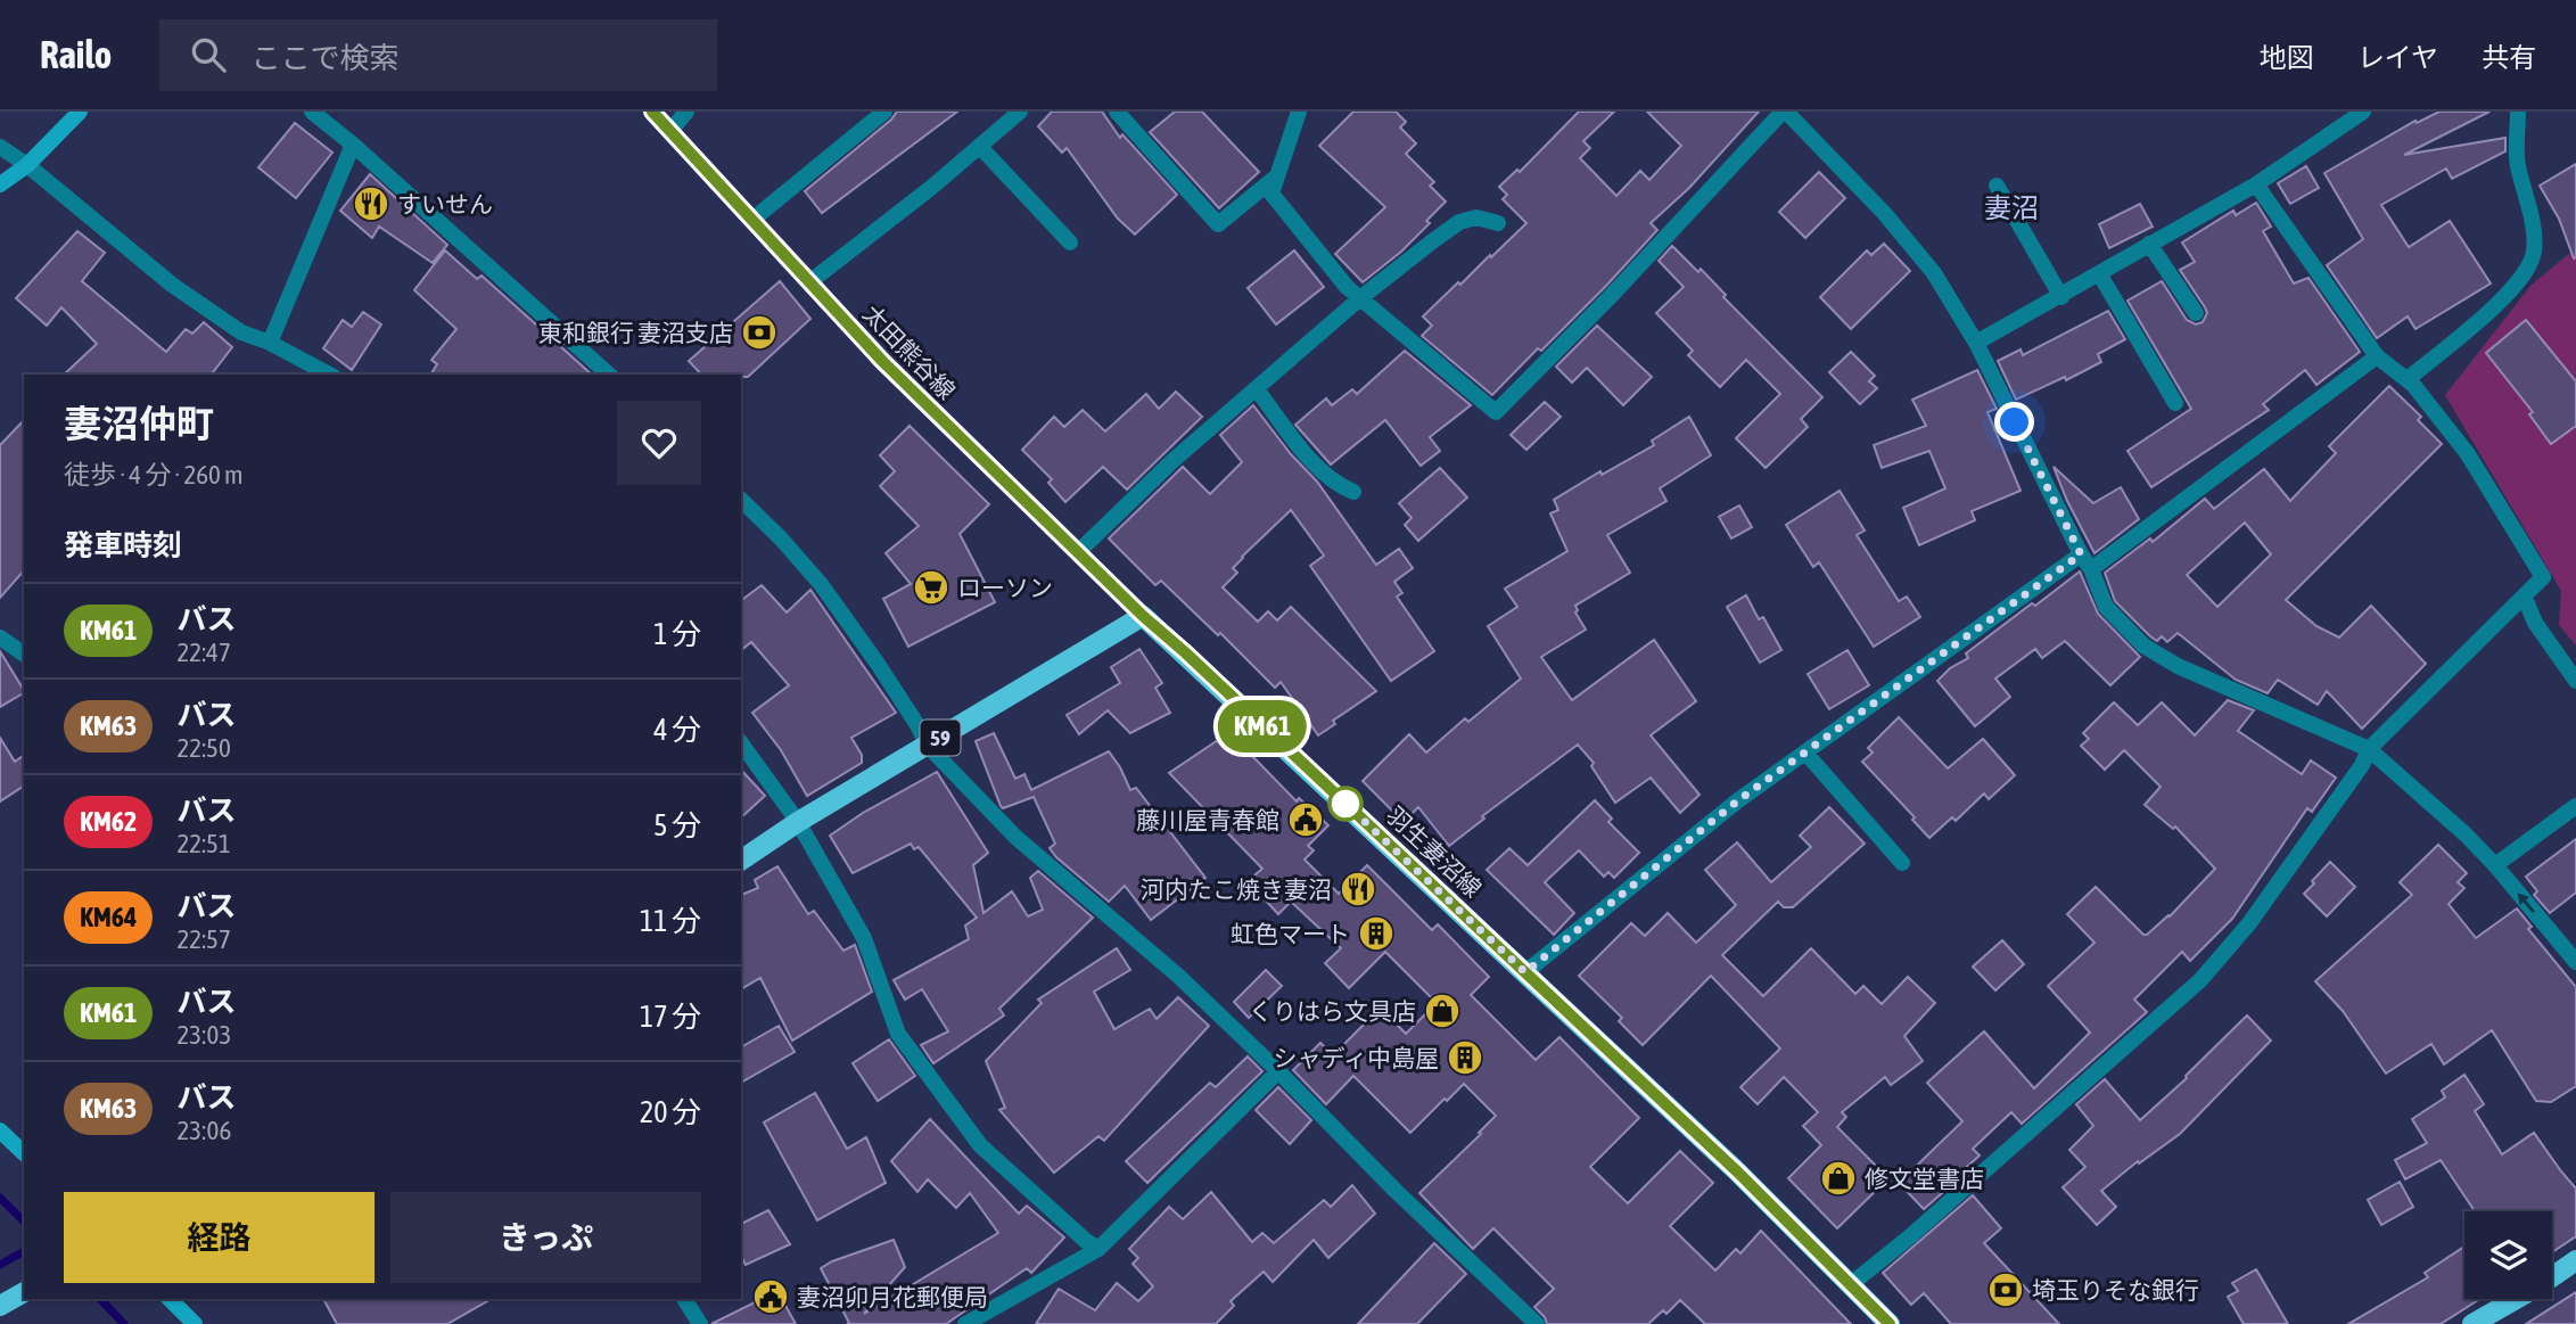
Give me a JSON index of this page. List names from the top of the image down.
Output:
{
  "streets": {
    "main road": ["太田熊谷線", "59", "羽生妻沼線"]
  },
  "crossings": [
    ["太田熊谷線", "59"],
    ["太田熊谷線", "羽生妻沼線"],
    ["59", "羽生妻沼線"]
  ],
  "districts": ["妻沼"],
  "places": {
    "restaurant": ["すいせん", "河内たこ焼き妻沼"],
    "bank": ["東和銀行 妻沼支店", "埼玉りそな銀行"],
    "supermarket": ["ローソン"],
    "public building": ["藤川屋青春館", "妻沼卯月花郵便局"],
    "building": ["虹色マート", "シャディ中島屋"],
    "shop": ["くりはら文具店", "修文堂書店"]
  },
  "lines": ["bus line KM61"],
  "page": {
    "header": "Railo",
    "search": "ここで検索",
    "nav": ["地図", "レイヤ", "共有"],
    "on_map": "KM61",
    "heading": [
      ["妻沼仲町", "徒歩 · 4 分 · 260 m"],
      "発車時刻"
    ],
    "list": [
      {
        "mark": "KM61",
        "name": "バス",
        "note": "22:47",
        "value": "1 分"
      },
      {
        "mark": "KM63",
        "name": "バス",
        "note": "22:50",
        "value": "4 分"
      },
      {
        "mark": "KM62",
        "name": "バス",
        "note": "22:51",
        "value": "5 分"
      },
      {
        "mark": "KM64",
        "name": "バス",
        "note": "22:57",
        "value": "11 分"
      },
      {
        "mark": "KM61",
        "name": "バス",
        "note": "23:03",
        "value": "17 分"
      },
      {
        "mark": "KM63",
        "name": "バス",
        "note": "23:06",
        "value": "20 分"
      }
    ],
    "buttons": ["経路", "きっぷ"]
  }
}
